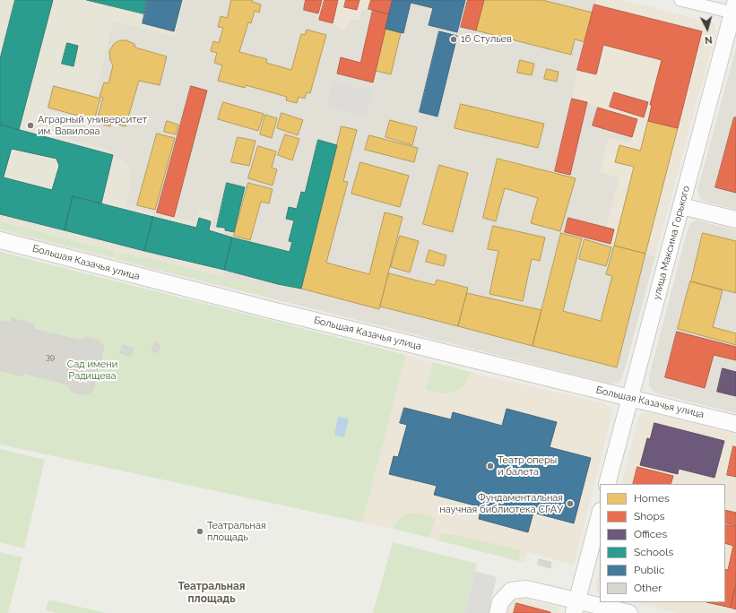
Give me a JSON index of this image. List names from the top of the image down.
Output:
{
  "streets": {
    "street": ["улица Максима Горького", "Большая Казачья улица"]
  },
  "crossings": [
    ["улица Максима Горького", "Большая Казачья улица"]
  ],
  "districts": ["Театральная площадь"],
  "parks": ["Сад имени Радищева"],
  "places": [
    "16 Стульев",
    "Аграрный университет им. Вавилова",
    "Театр оперы и балета",
    "Фундаментальная научная библиотека СГАУ",
    "Театральная площадь"
  ],
  "house_numbers": ["39"],
  "legend": [
    "Homes",
    "Shops",
    "Offices",
    "Schools",
    "Public",
    "Other"
  ],
  "north": "bottom"
}
